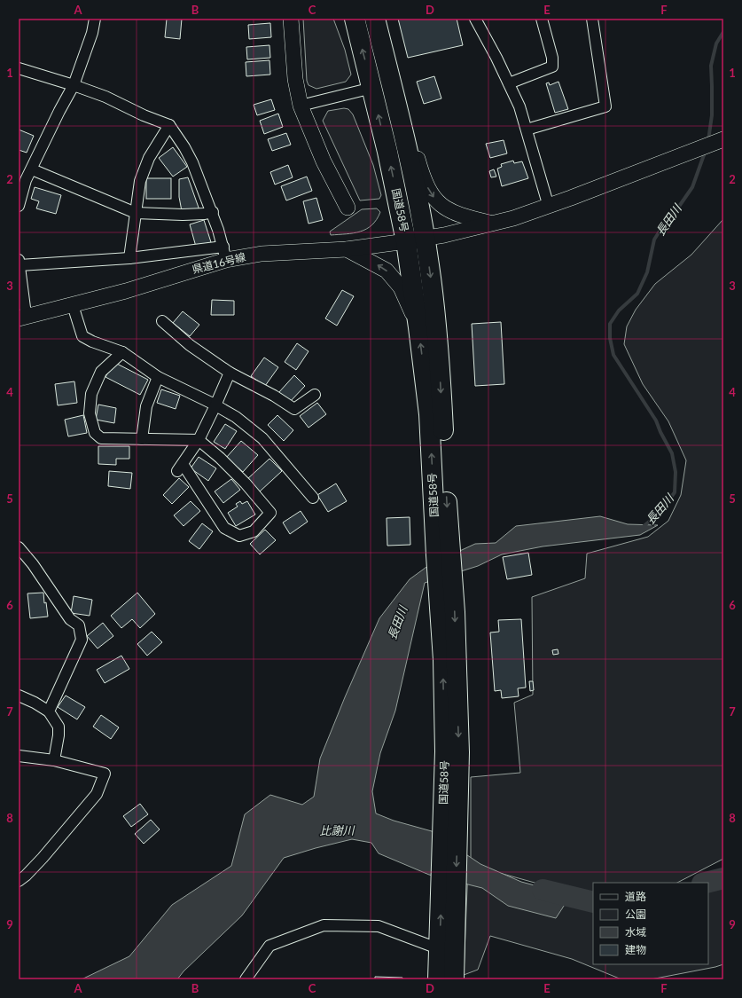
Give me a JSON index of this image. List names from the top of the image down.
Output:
{
  "streets": {
    "highway": ["国道58号"],
    "street": ["県道16号線"]
  },
  "crossings": [
    ["国道58号", "県道16号線"]
  ],
  "water": ["長田川", "比謝川"],
  "legend": [
    "道路",
    "公園",
    "水域",
    "建物"
  ],
  "grid": {
    "columns": [
      "A",
      "B",
      "C",
      "D",
      "E",
      "F"
    ],
    "rows": [
      "1",
      "2",
      "3",
      "4",
      "5",
      "6",
      "7",
      "8",
      "9"
    ]
  }
}
